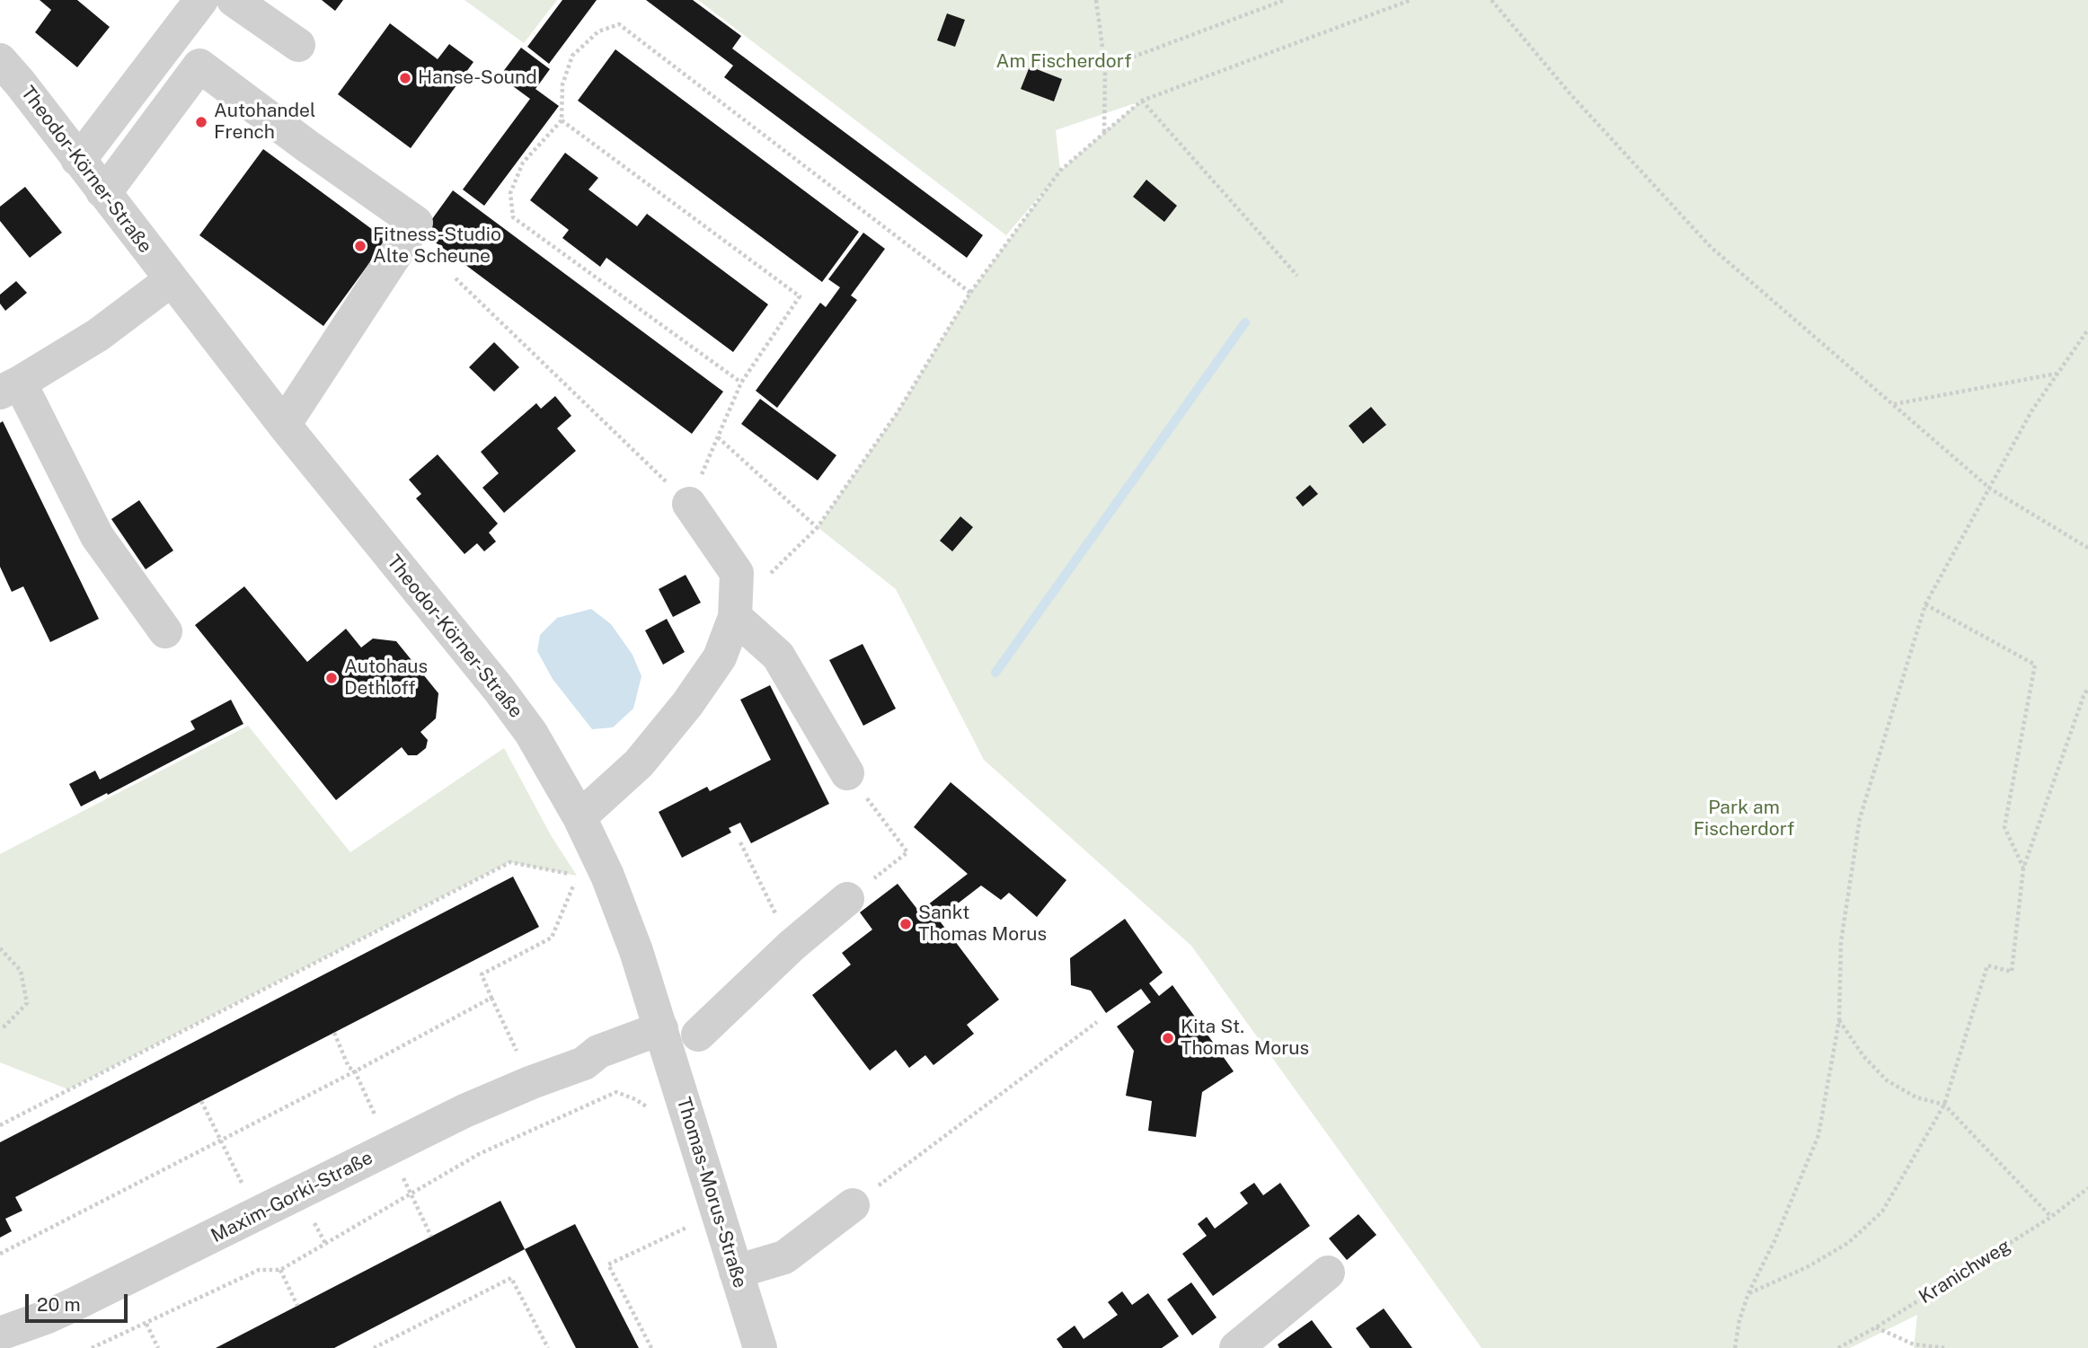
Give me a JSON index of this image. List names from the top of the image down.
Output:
{
  "streets": {
    "street": ["Theodor-Körner-Straße", "Thomas-Morus-Straße", "Maxim-Gorki-Straße"],
    "path": ["Kranichweg"]
  },
  "crossings": [
    ["Theodor-Körner-Straße", "Thomas-Morus-Straße"],
    ["Theodor-Körner-Straße", "Maxim-Gorki-Straße"],
    ["Thomas-Morus-Straße", "Maxim-Gorki-Straße"]
  ],
  "parks": ["Am Fischerdorf", "Park am Fischerdorf"],
  "places": [
    "Hanse-Sound",
    "Autohandel French",
    "Fitness-Studio Alte Scheune",
    "Autohaus Dethloff",
    "Sankt Thomas Morus",
    "Kita St. Thomas Morus"
  ],
  "scale_bar": "20 m"
}
